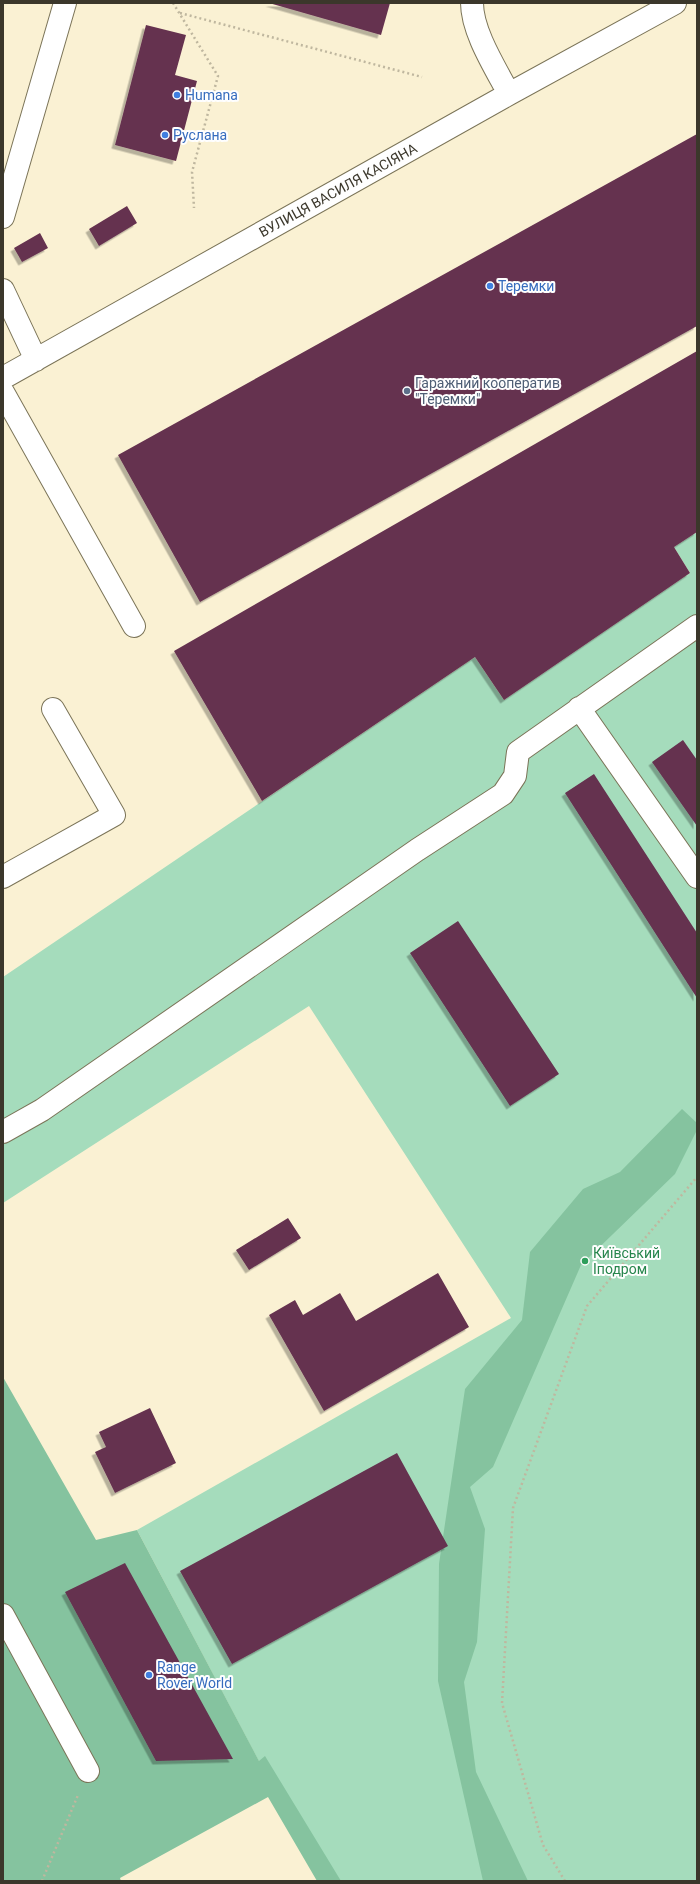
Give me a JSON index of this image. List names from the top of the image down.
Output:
{
  "streets": {
    "street": ["ВУЛИЦЯ ВАСИЛЯ КАСІЯНА"]
  },
  "places": [
    "Humana",
    "Руслана",
    "Теремки",
    "Гаражний кооператив \"Теремки\"",
    "Київський Іподром",
    "Range Rover World"
  ]
}
